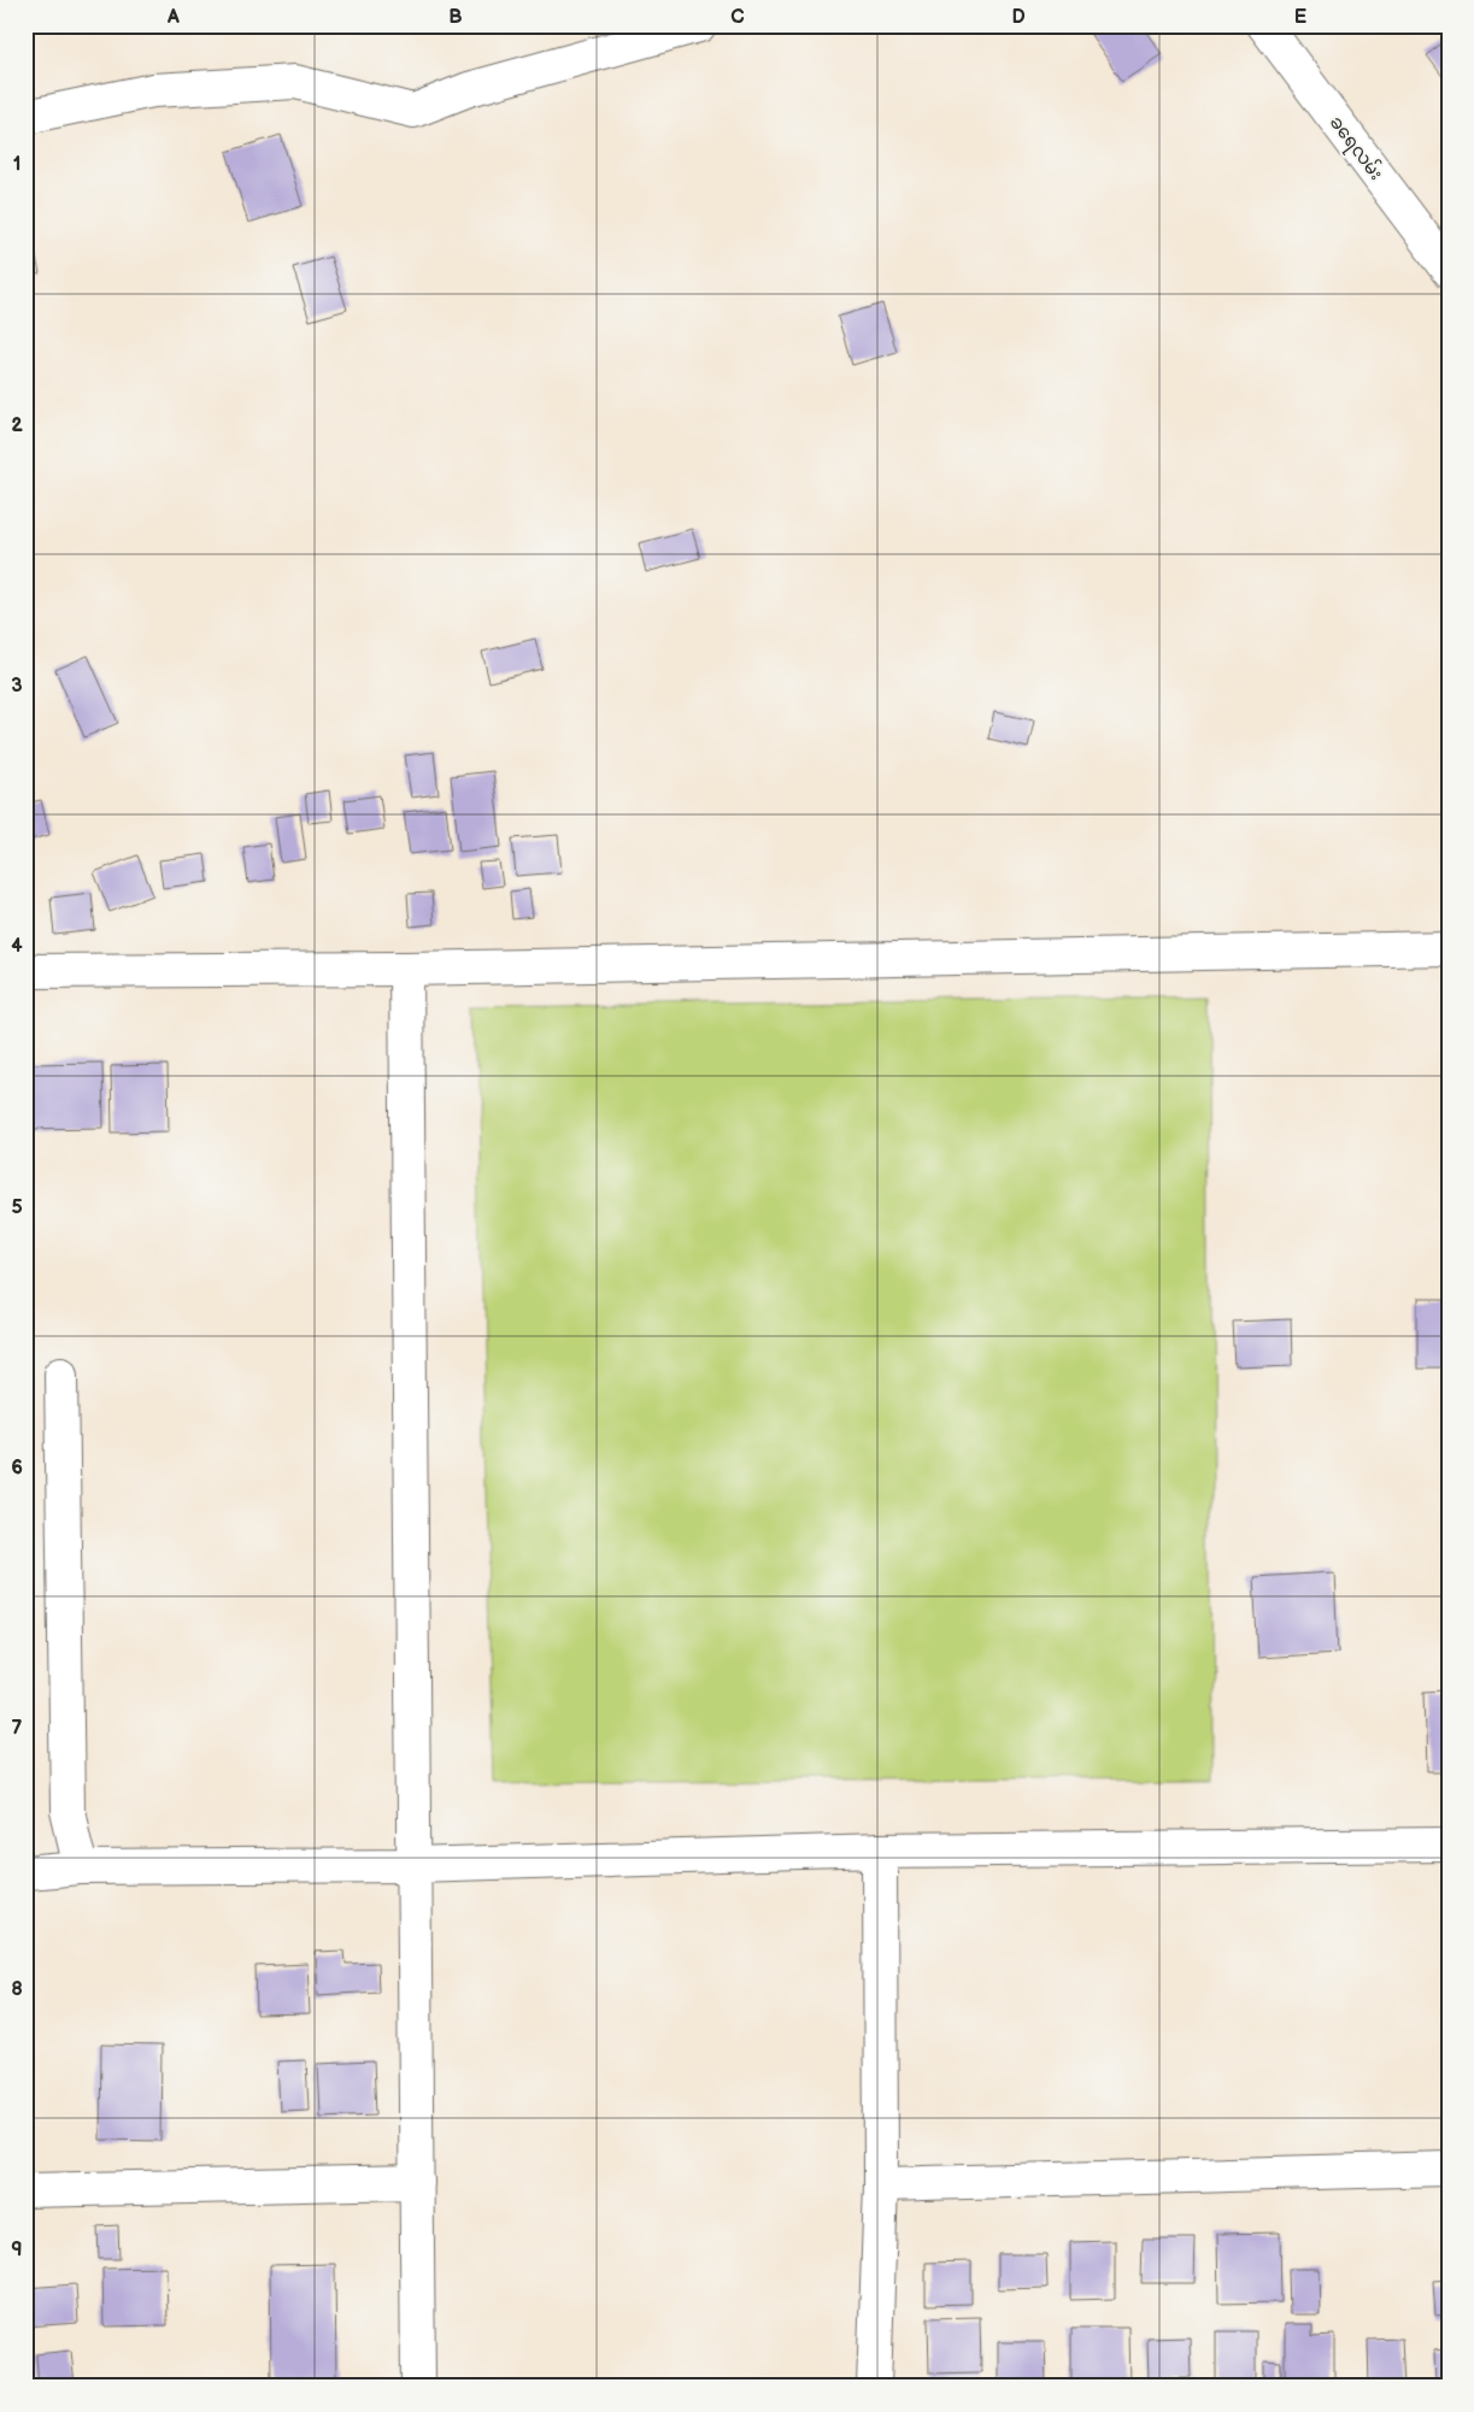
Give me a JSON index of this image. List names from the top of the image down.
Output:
{
  "streets": {
    "street": ["ခရေလမ်း"]
  },
  "grid": {
    "columns": [
      "A",
      "B",
      "C",
      "D",
      "E"
    ],
    "rows": [
      "1",
      "2",
      "3",
      "4",
      "5",
      "6",
      "7",
      "8",
      "9"
    ]
  }
}
